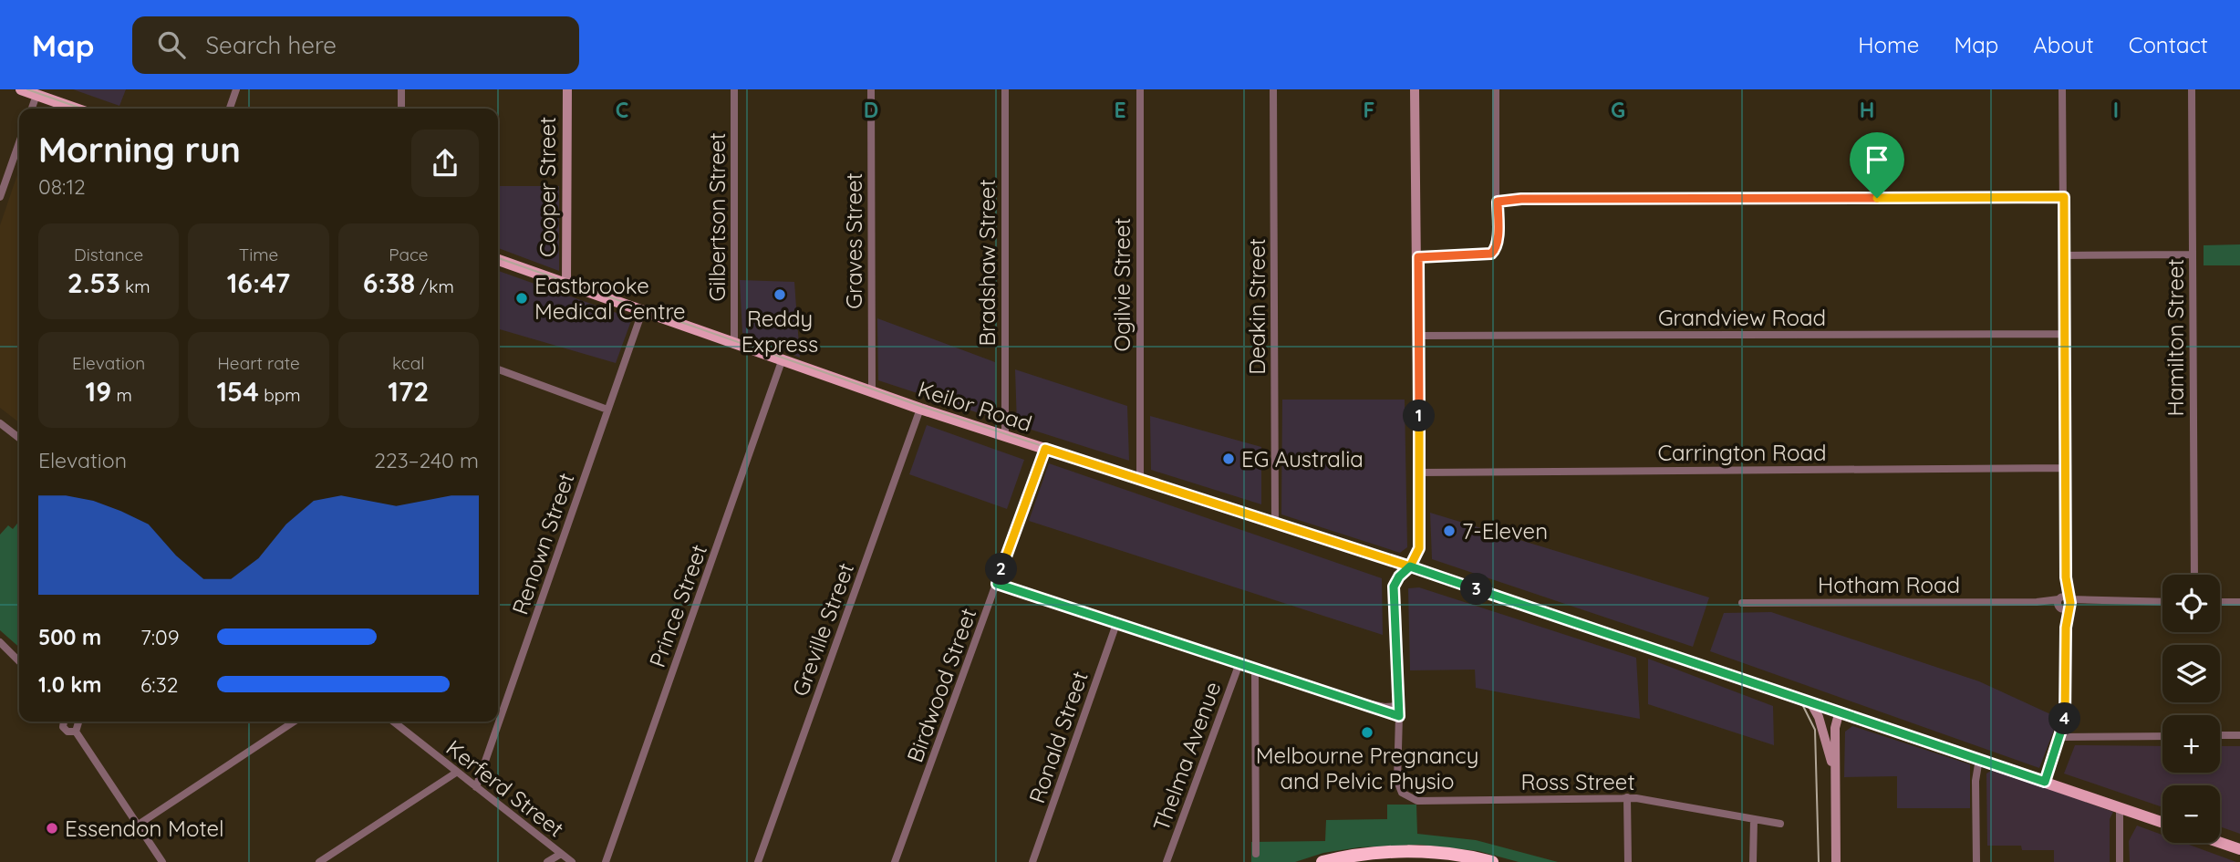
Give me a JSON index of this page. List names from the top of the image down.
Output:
{
  "streets": {
    "main road": ["Cooper Street", "Keilor Road"],
    "street": [
      "Gilbertson Street",
      "Graves Street",
      "Bradshaw Street",
      "Ogilvie Street",
      "Deakin Street",
      "Grandview Road",
      "Hamilton Street",
      "Carrington Road",
      "Renown Street",
      "Hotham Road",
      "Prince Street",
      "Greville Street",
      "Birdwood Street",
      "Ronald Street",
      "Thelma Avenue",
      "Ross Street",
      "Kerferd Street"
    ]
  },
  "crossings": [
    ["Cooper Street", "Keilor Road"],
    ["Gilbertson Street", "Keilor Road"],
    ["Graves Street", "Keilor Road"],
    ["Bradshaw Street", "Keilor Road"],
    ["Ogilvie Street", "Keilor Road"],
    ["Deakin Street", "Keilor Road"],
    ["Keilor Road", "Renown Street"],
    ["Keilor Road", "Prince Street"],
    ["Keilor Road", "Greville Street"],
    ["Keilor Road", "Birdwood Street"],
    ["Renown Street", "Kerferd Street"]
  ],
  "places": [
    "Reddy Express",
    "Eastbrooke Medical Centre",
    "EG Australia",
    "7-Eleven",
    "Melbourne Pregnancy and Pelvic Physio",
    "Essendon Motel"
  ],
  "page": {
    "header": "Map",
    "search": "Search here",
    "nav": [
      "Home",
      "Map",
      "About",
      "Contact"
    ],
    "heading": ["Morning run", "08:12"],
    "stats": [
      ["Distance", "2.53 km"],
      ["Time", "16:47"],
      ["Pace", "6:38 /km"],
      ["Elevation", "19 m"],
      ["Heart rate", "154 bpm"],
      ["kcal", "172"]
    ],
    "pins": [
      "1",
      "2",
      "3",
      "4"
    ],
    "chart": ["Elevation", "223–240 m"],
    "map_buttons": ["+", "−"],
    "list": [
      {
        "name": "500 m",
        "note": "7:09"
      },
      {
        "name": "1.0 km",
        "note": "6:32"
      }
    ]
  },
  "grid": {
    "columns": [
      "C",
      "D",
      "E",
      "F",
      "G",
      "H",
      "I"
    ]
  }
}
